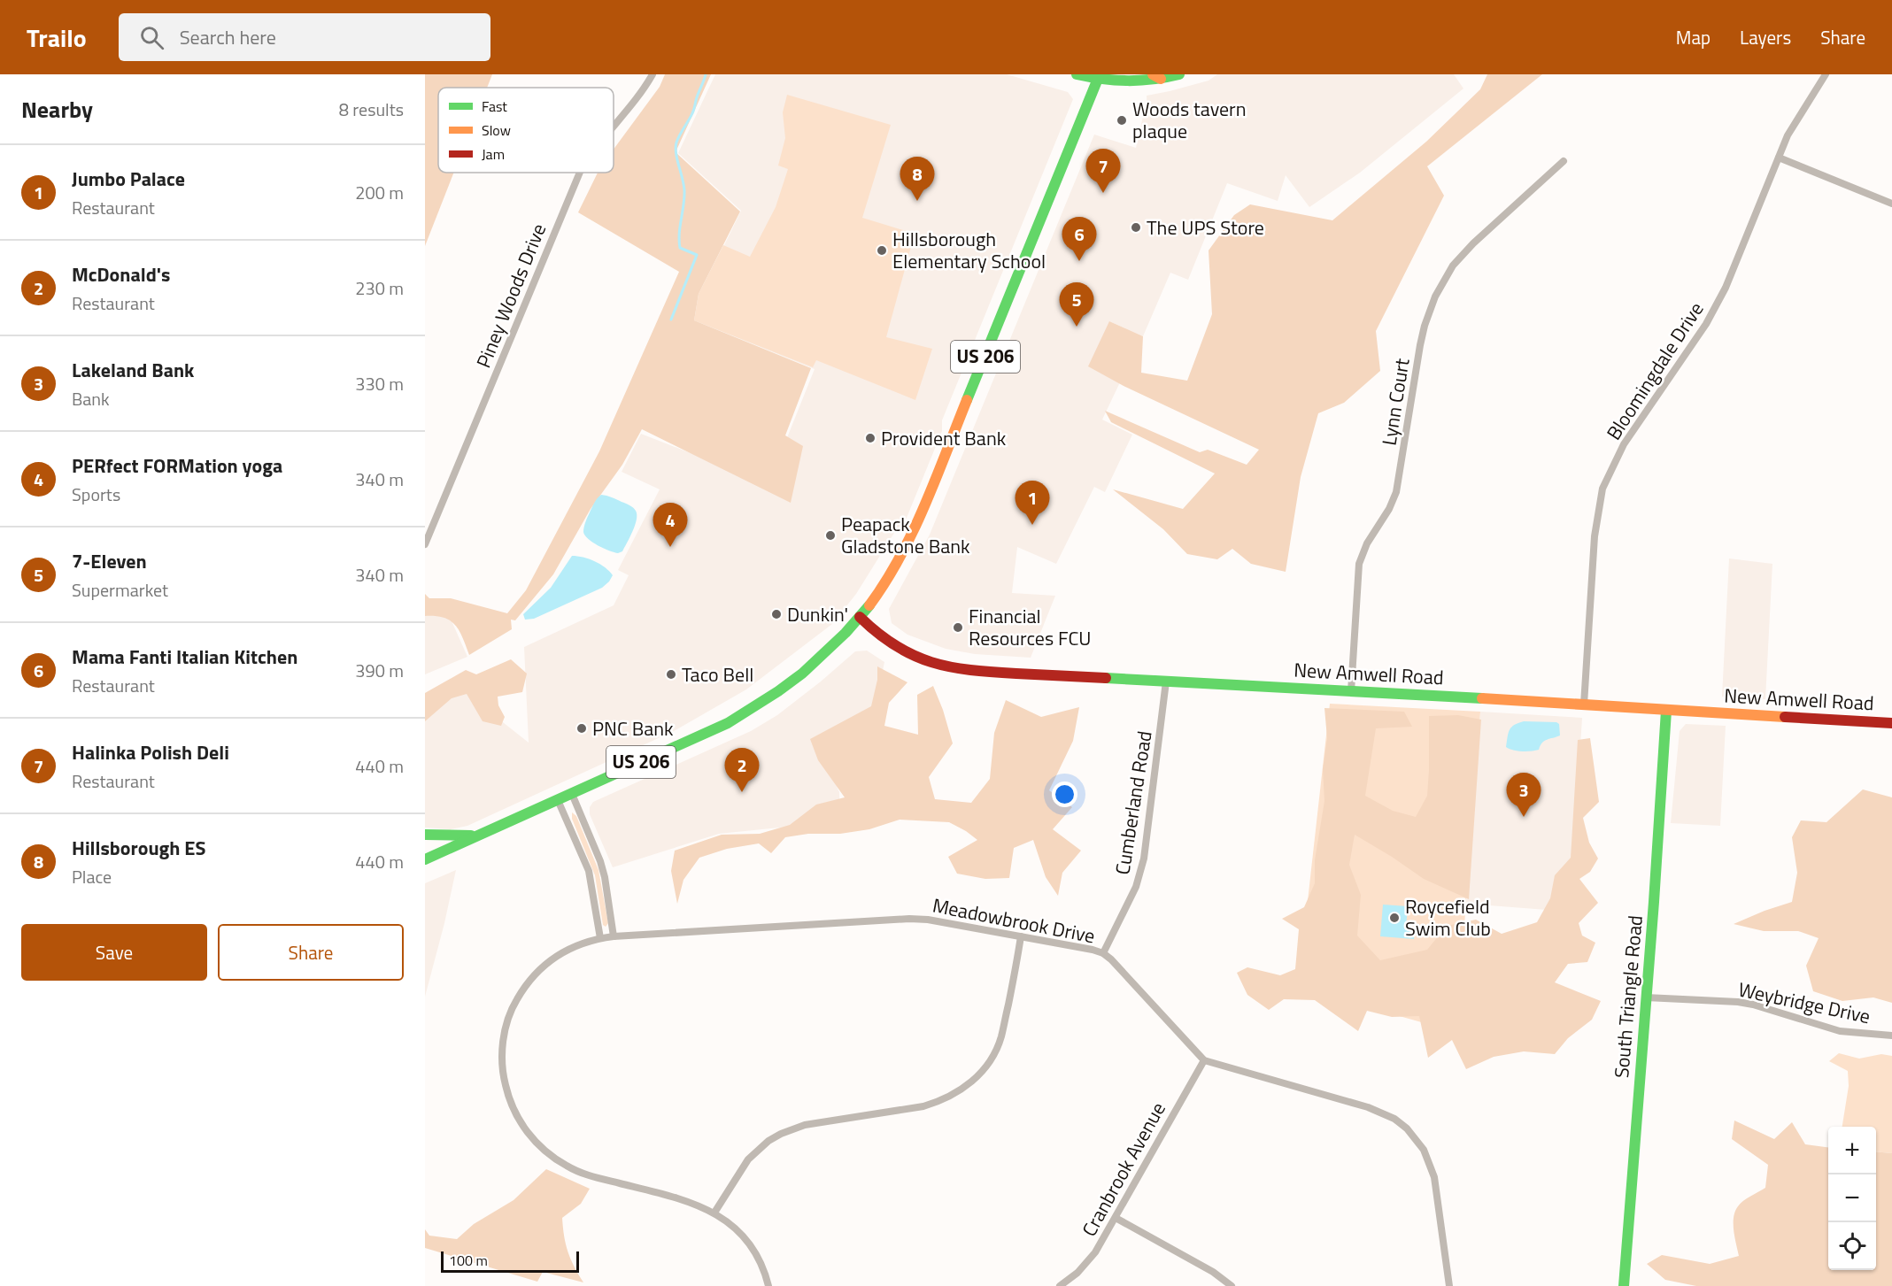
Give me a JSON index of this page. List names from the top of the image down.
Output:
{
  "streets": {
    "street": [
      "Piney Woods Drive",
      "US 206",
      "Bloomingdale Drive",
      "Lynn Court",
      "New Amwell Road",
      "Cumberland Road",
      "Meadowbrook Drive",
      "South Triangle Road",
      "Weybridge Drive",
      "Cranbrook Avenue"
    ]
  },
  "crossings": [
    ["US 206", "New Amwell Road"],
    ["Bloomingdale Drive", "New Amwell Road"],
    ["Lynn Court", "New Amwell Road"],
    ["New Amwell Road", "Cumberland Road"],
    ["New Amwell Road", "South Triangle Road"],
    ["Cumberland Road", "Meadowbrook Drive"],
    ["Meadowbrook Drive", "Cranbrook Avenue"],
    ["South Triangle Road", "Weybridge Drive"]
  ],
  "places": [
    "Woods tavern plaque",
    "The UPS Store",
    "Hillsborough Elementary School",
    "Provident Bank",
    "Peapack Gladstone Bank",
    "Dunkin'",
    "Financial Resources FCU",
    "Taco Bell",
    "PNC Bank",
    "Roycefield Swim Club"
  ],
  "legend": ["Fast", "Slow", "Jam"],
  "scale_bar": "100 m",
  "page": {
    "header": "Trailo",
    "search": "Search here",
    "nav": ["Map", "Layers", "Share"],
    "heading": ["Nearby", "8 results"],
    "list": [
      {
        "mark": "1",
        "name": "Jumbo Palace",
        "note": "Restaurant",
        "value": "200 m"
      },
      {
        "mark": "2",
        "name": "McDonald's",
        "note": "Restaurant",
        "value": "230 m"
      },
      {
        "mark": "3",
        "name": "Lakeland Bank",
        "note": "Bank",
        "value": "330 m"
      },
      {
        "mark": "4",
        "name": "PERfect FORMation yoga",
        "note": "Sports",
        "value": "340 m"
      },
      {
        "mark": "5",
        "name": "7-Eleven",
        "note": "Supermarket",
        "value": "340 m"
      },
      {
        "mark": "6",
        "name": "Mama Fanti Italian Kitchen",
        "note": "Restaurant",
        "value": "390 m"
      },
      {
        "mark": "7",
        "name": "Halinka Polish Deli",
        "note": "Restaurant",
        "value": "440 m"
      },
      {
        "mark": "8",
        "name": "Hillsborough ES",
        "note": "Place",
        "value": "440 m"
      }
    ],
    "pins": [
      "7",
      "8",
      "6",
      "5",
      "1",
      "4",
      "2",
      "3"
    ],
    "buttons": ["Save", "Share"],
    "map_buttons": ["+", "−"],
    "scale": "100 m"
  }
}
